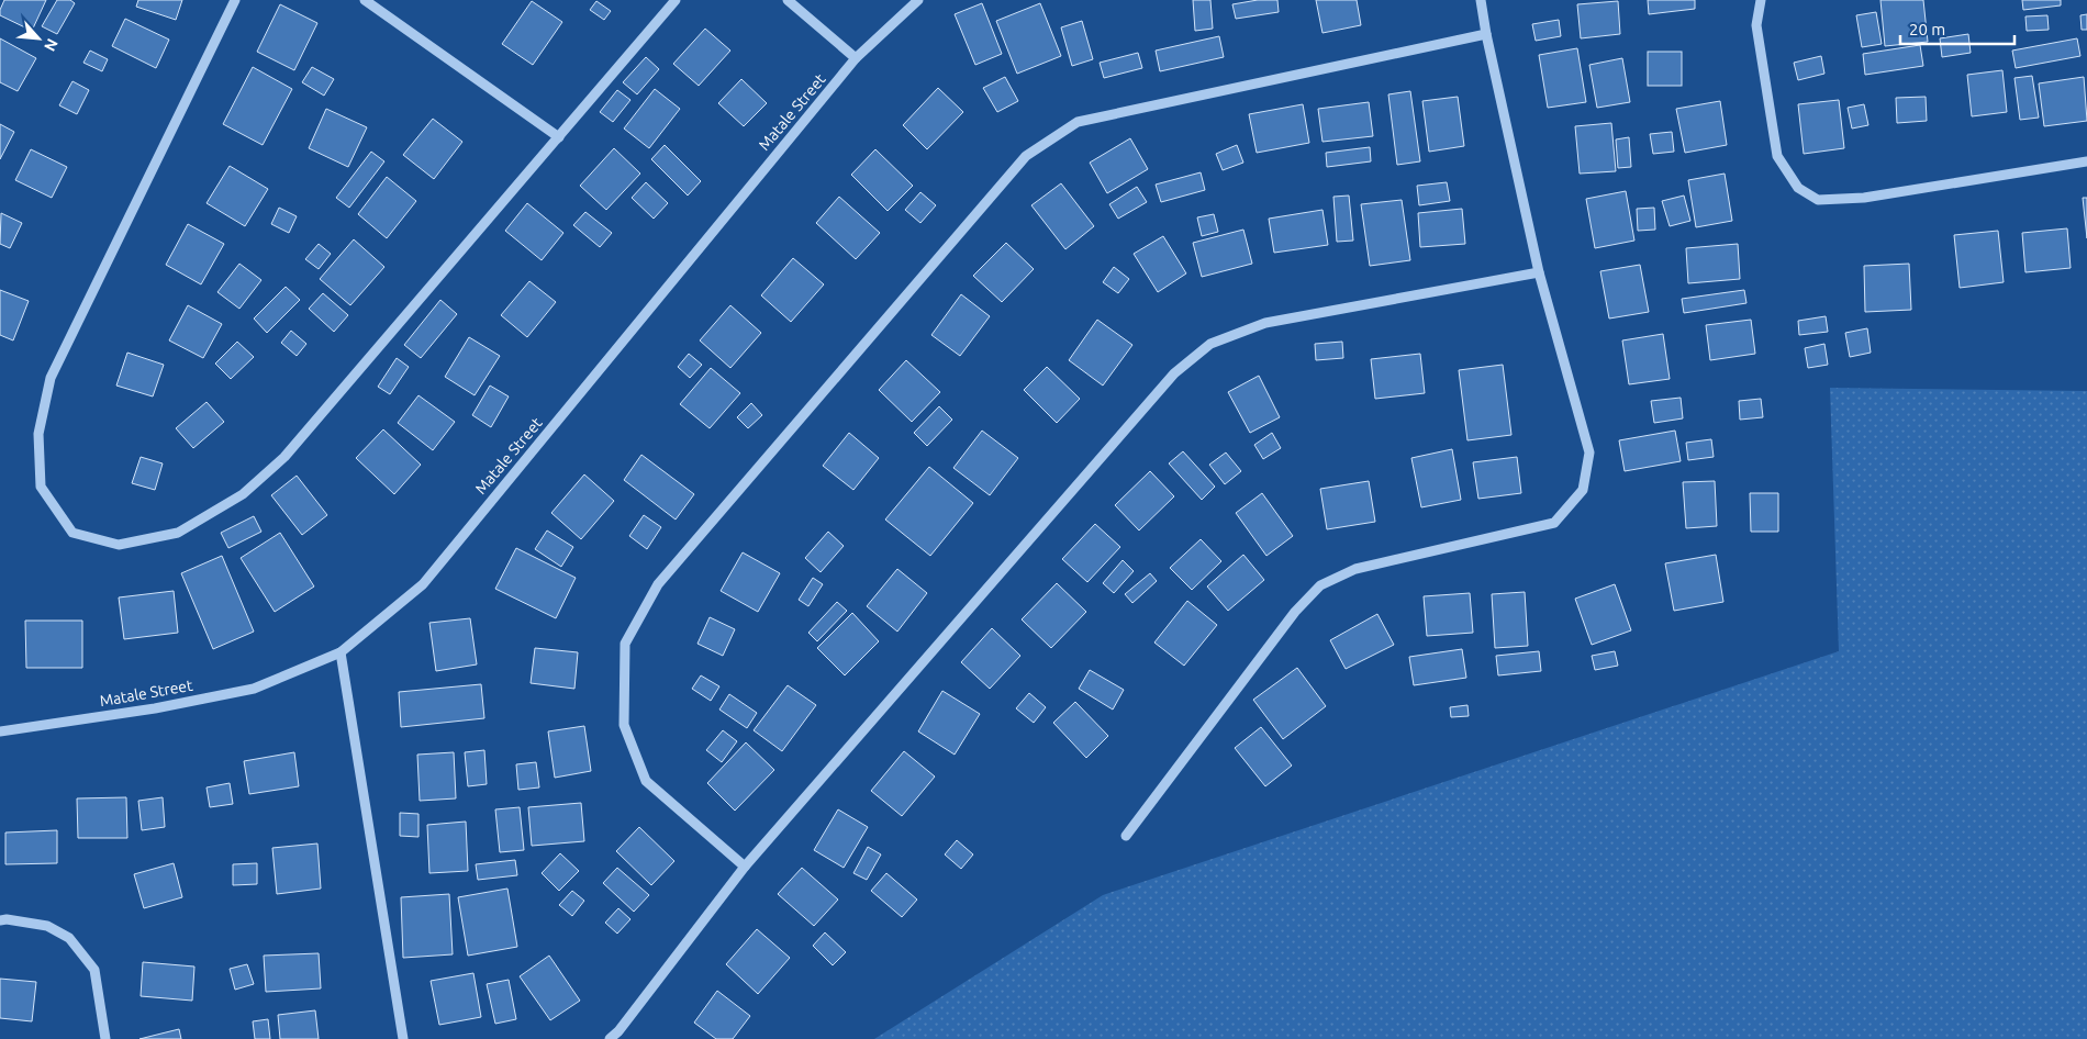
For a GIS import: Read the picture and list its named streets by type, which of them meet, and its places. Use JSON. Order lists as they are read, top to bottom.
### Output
{
  "streets": {
    "street": ["Matale Street"]
  },
  "scale_bar": "20 m",
  "north": "bottom right"
}
